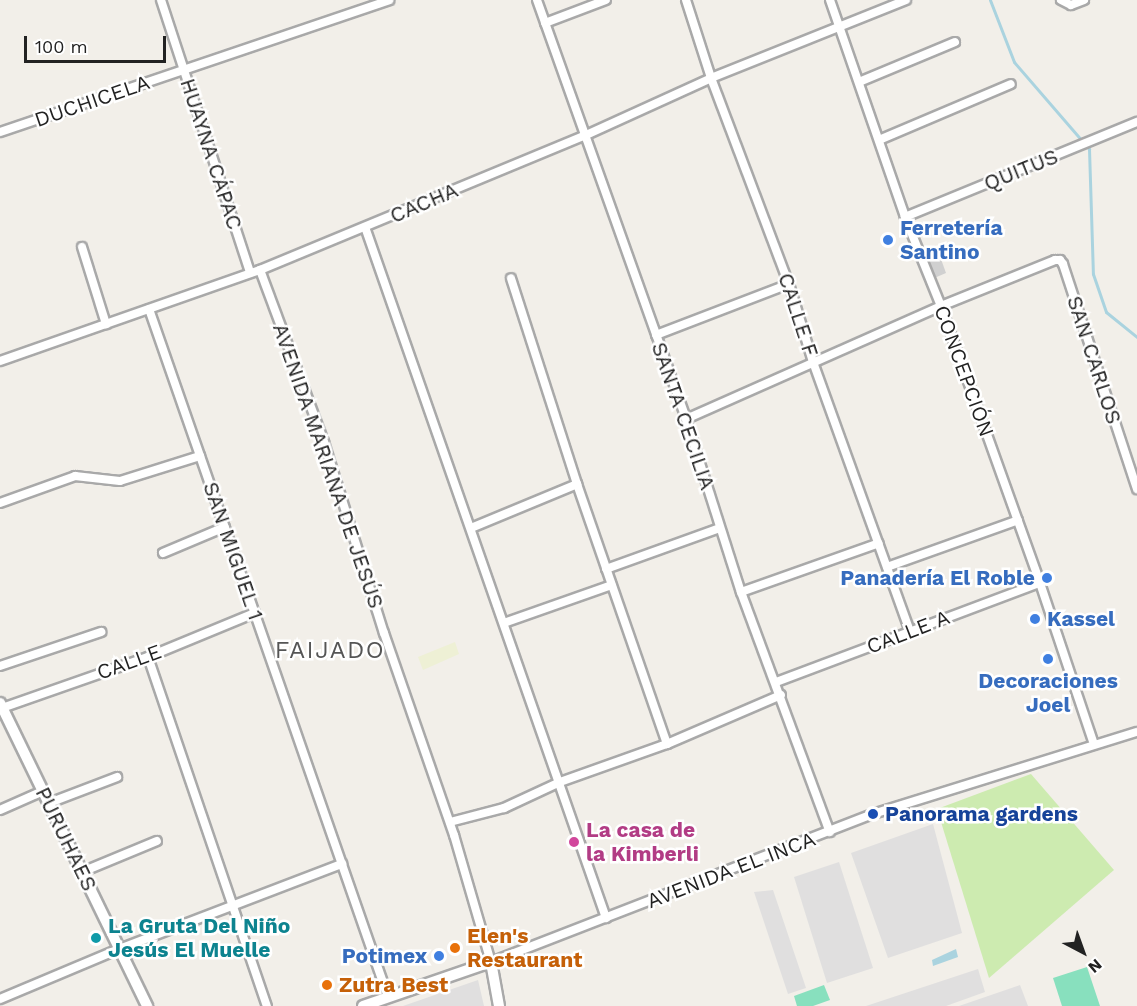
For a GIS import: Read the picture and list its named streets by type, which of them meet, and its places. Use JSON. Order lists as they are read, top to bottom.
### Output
{
  "streets": {
    "street": [
      "DUCHICELA",
      "HUAYNA CÁPAC",
      "QUITUS",
      "CACHA",
      "CALLE F",
      "SAN CARLOS",
      "CONCEPCIÓN",
      "SANTA CECILIA",
      "AVENIDA MARIANA DE JESÚS",
      "SAN MIGUEL 1",
      "CALLE A",
      "CALLE",
      "PURUHAES",
      "AVENIDA EL INCA"
    ]
  },
  "crossings": [
    ["DUCHICELA", "HUAYNA CÁPAC"],
    ["HUAYNA CÁPAC", "CACHA"],
    ["QUITUS", "CONCEPCIÓN"],
    ["CACHA", "CALLE F"],
    ["CACHA", "CONCEPCIÓN"],
    ["CACHA", "SANTA CECILIA"],
    ["CACHA", "AVENIDA MARIANA DE JESÚS"],
    ["CACHA", "SAN MIGUEL 1"],
    ["CALLE F", "CALLE A"],
    ["SAN CARLOS", "CONCEPCIÓN"],
    ["CONCEPCIÓN", "CALLE A"],
    ["CONCEPCIÓN", "AVENIDA EL INCA"],
    ["SANTA CECILIA", "CALLE A"],
    ["SANTA CECILIA", "AVENIDA EL INCA"],
    ["AVENIDA MARIANA DE JESÚS", "AVENIDA EL INCA"],
    ["SAN MIGUEL 1", "CALLE"],
    ["SAN MIGUEL 1", "AVENIDA EL INCA"],
    ["CALLE", "PURUHAES"]
  ],
  "districts": ["FAIJADO"],
  "places": [
    "Ferretería Santino",
    "Panadería El Roble",
    "Kassel",
    "Decoraciones Joel",
    "Panorama gardens",
    "La casa de la Kimberli",
    "La Gruta Del Niño Jesús El Muelle",
    "Elen's Restaurant",
    "Potimex",
    "Zutra Best"
  ],
  "scale_bar": "100 m",
  "north": "bottom right"
}
